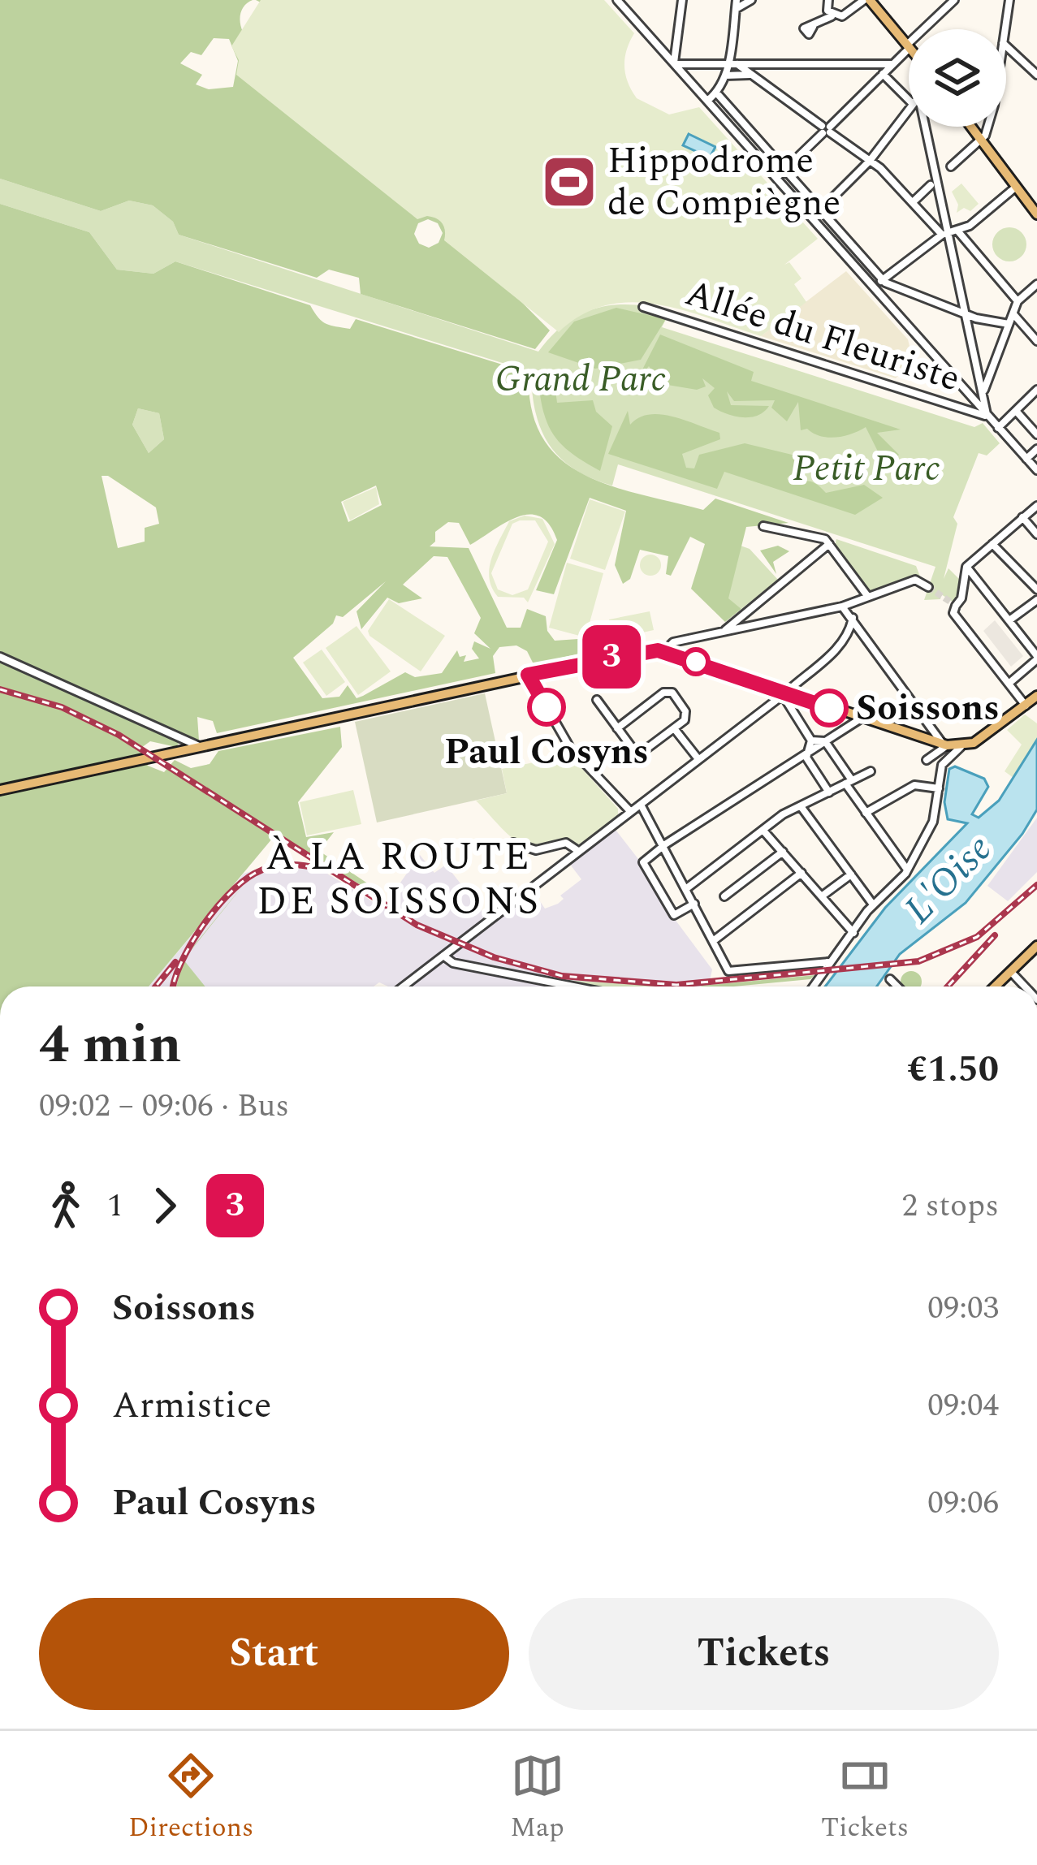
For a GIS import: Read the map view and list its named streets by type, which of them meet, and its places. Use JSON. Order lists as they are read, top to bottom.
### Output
{
  "streets": {
    "street": ["Allée du Fleuriste"]
  },
  "districts": ["À LA ROUTE DE SOISSONS"],
  "water": ["L'Oise"],
  "parks": ["Grand Parc", "Petit Parc"],
  "places": {
    "sports": ["Hippodrome de Compiègne"],
    "other": ["Paul Cosyns", "Soissons"]
  },
  "lines": ["bus line 3"],
  "page": {
    "on_map": "3",
    "heading": ["4 min", "09:02 – 09:06 · Bus", "€1.50"],
    "legs": ["1", "3", "2 stops"],
    "list": [
      {
        "name": "Soissons",
        "value": "09:03"
      },
      {
        "name": "Armistice",
        "value": "09:04"
      },
      {
        "name": "Paul Cosyns",
        "value": "09:06"
      }
    ],
    "buttons": ["Start", "Tickets"],
    "tabs": ["Directions", "Map", "Tickets"]
  }
}
